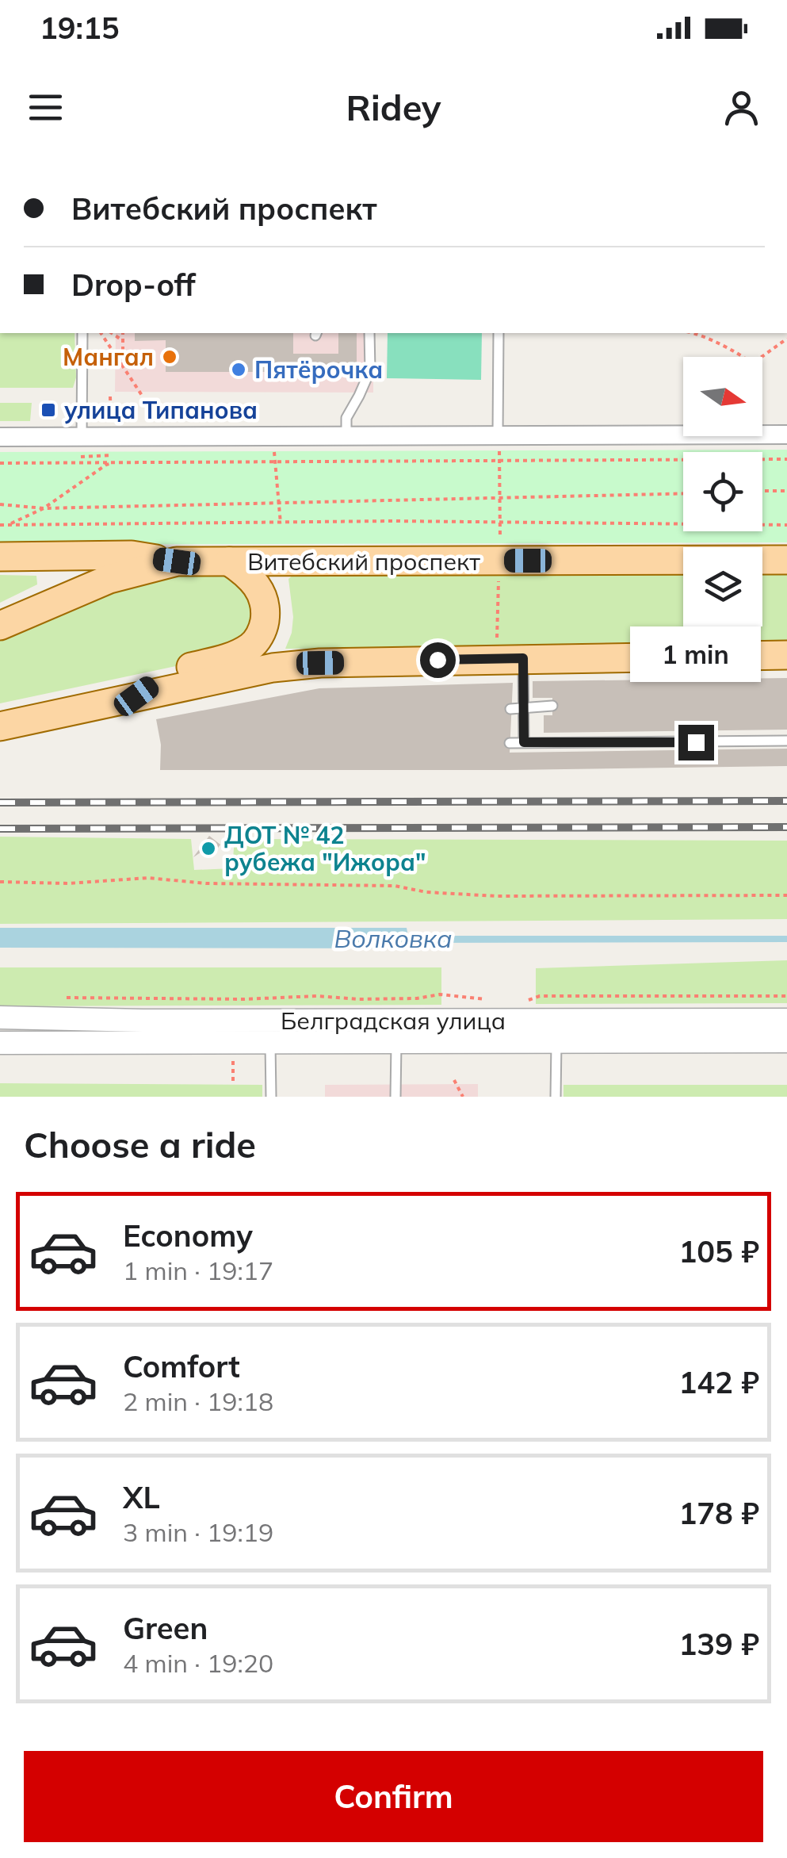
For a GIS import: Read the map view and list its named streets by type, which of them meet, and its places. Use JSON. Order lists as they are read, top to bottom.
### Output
{
  "streets": {
    "main road": ["Витебский проспект"],
    "street": ["Белградская улица"]
  },
  "water": ["Волковка"],
  "places": {
    "other": ["Мангал", "Пятёрочка", "ДОТ № 42 рубежа \"Ижора\""],
    "transit": ["улица Типанова"]
  },
  "north": "right",
  "page": {
    "status": "19:15",
    "header": "Ridey",
    "banner": ["Витебский проспект", "Drop-off"],
    "bubble": "1 min",
    "heading": "Choose a ride",
    "list": [
      {
        "name": "Economy",
        "note": "1 min · 19:17",
        "value": "105 ₽"
      },
      {
        "name": "Comfort",
        "note": "2 min · 19:18",
        "value": "142 ₽"
      },
      {
        "name": "XL",
        "note": "3 min · 19:19",
        "value": "178 ₽"
      },
      {
        "name": "Green",
        "note": "4 min · 19:20",
        "value": "139 ₽"
      }
    ],
    "buttons": "Confirm"
  }
}
